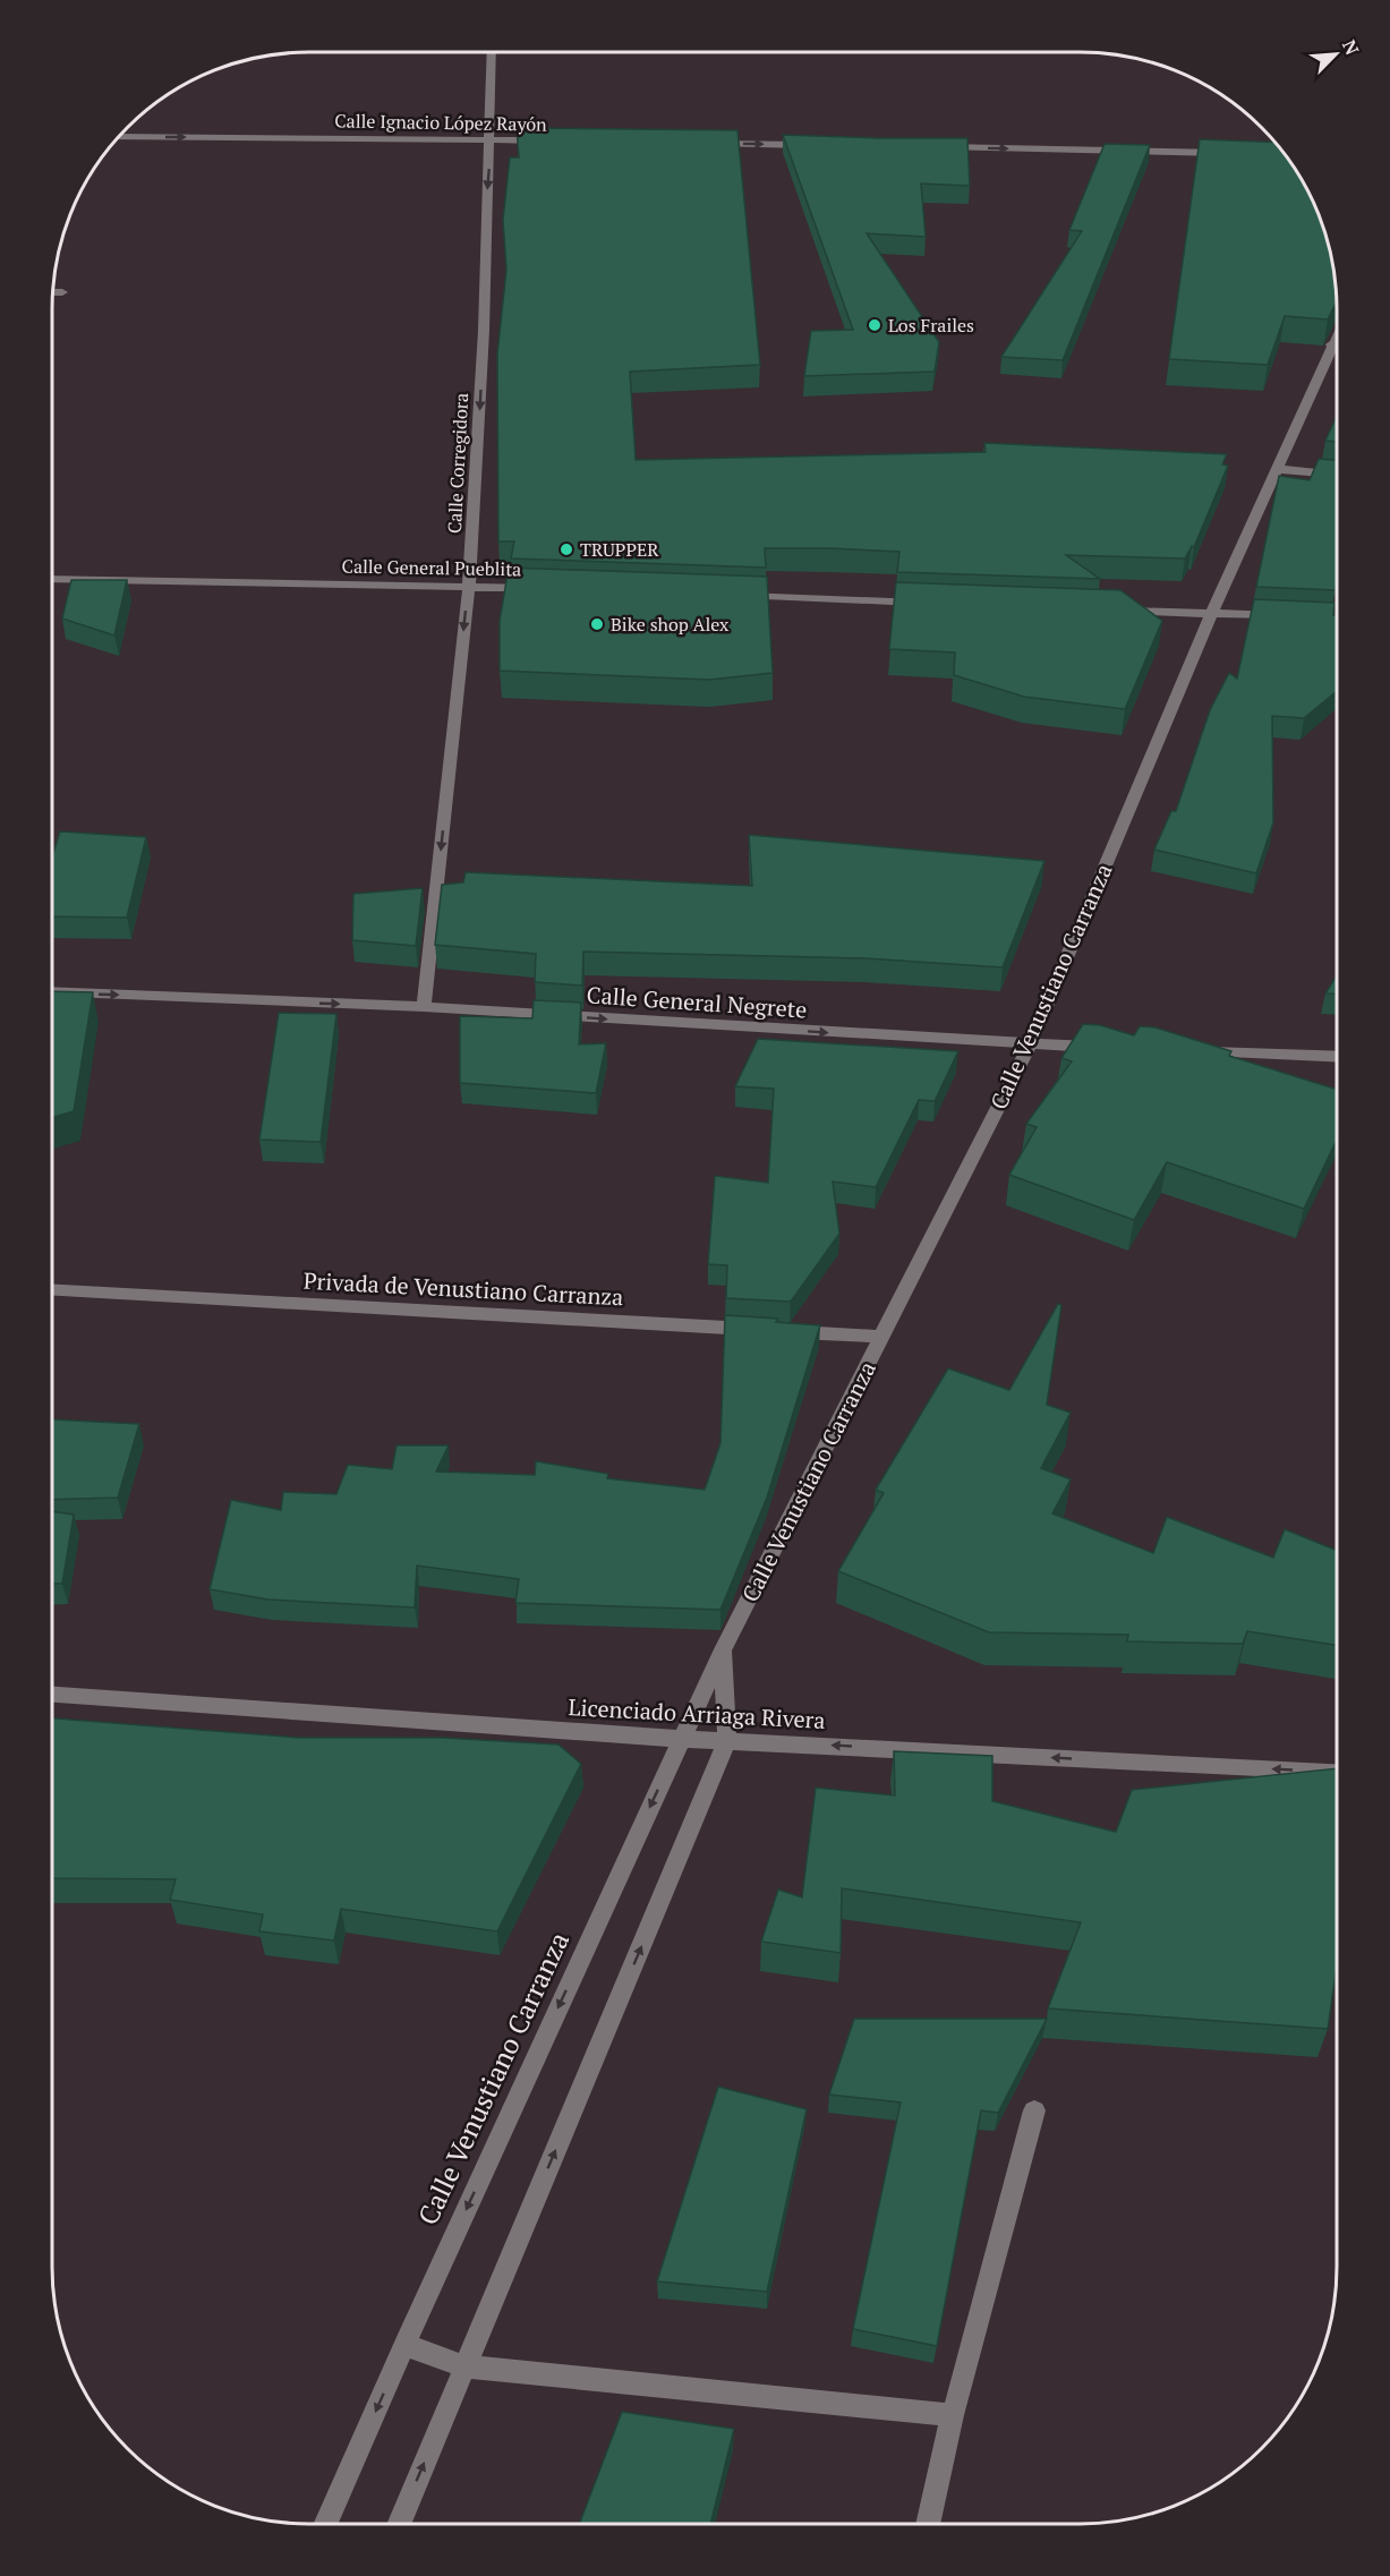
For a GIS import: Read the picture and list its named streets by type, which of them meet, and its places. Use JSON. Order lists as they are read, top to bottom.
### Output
{
  "streets": {
    "street": [
      "Calle Ignacio López Rayón",
      "Calle Corregidora",
      "Calle General Pueblita",
      "Calle Venustiano Carranza",
      "Calle General Negrete",
      "Privada de Venustiano Carranza",
      "Licenciado Arriaga Rivera"
    ]
  },
  "crossings": [
    ["Calle Ignacio López Rayón", "Calle Corregidora"],
    ["Calle Corregidora", "Calle General Pueblita"],
    ["Calle Corregidora", "Calle General Negrete"],
    ["Calle Venustiano Carranza", "Calle General Negrete"],
    ["Calle Venustiano Carranza", "Privada de Venustiano Carranza"],
    ["Calle Venustiano Carranza", "Licenciado Arriaga Rivera"]
  ],
  "one_way": [
    "Calle Ignacio López Rayón",
    "Calle Corregidora",
    "Calle General Negrete",
    "Licenciado Arriaga Rivera"
  ],
  "places": ["Los Frailes", "TRUPPER", "Bike shop Alex"],
  "north": "top right"
}
